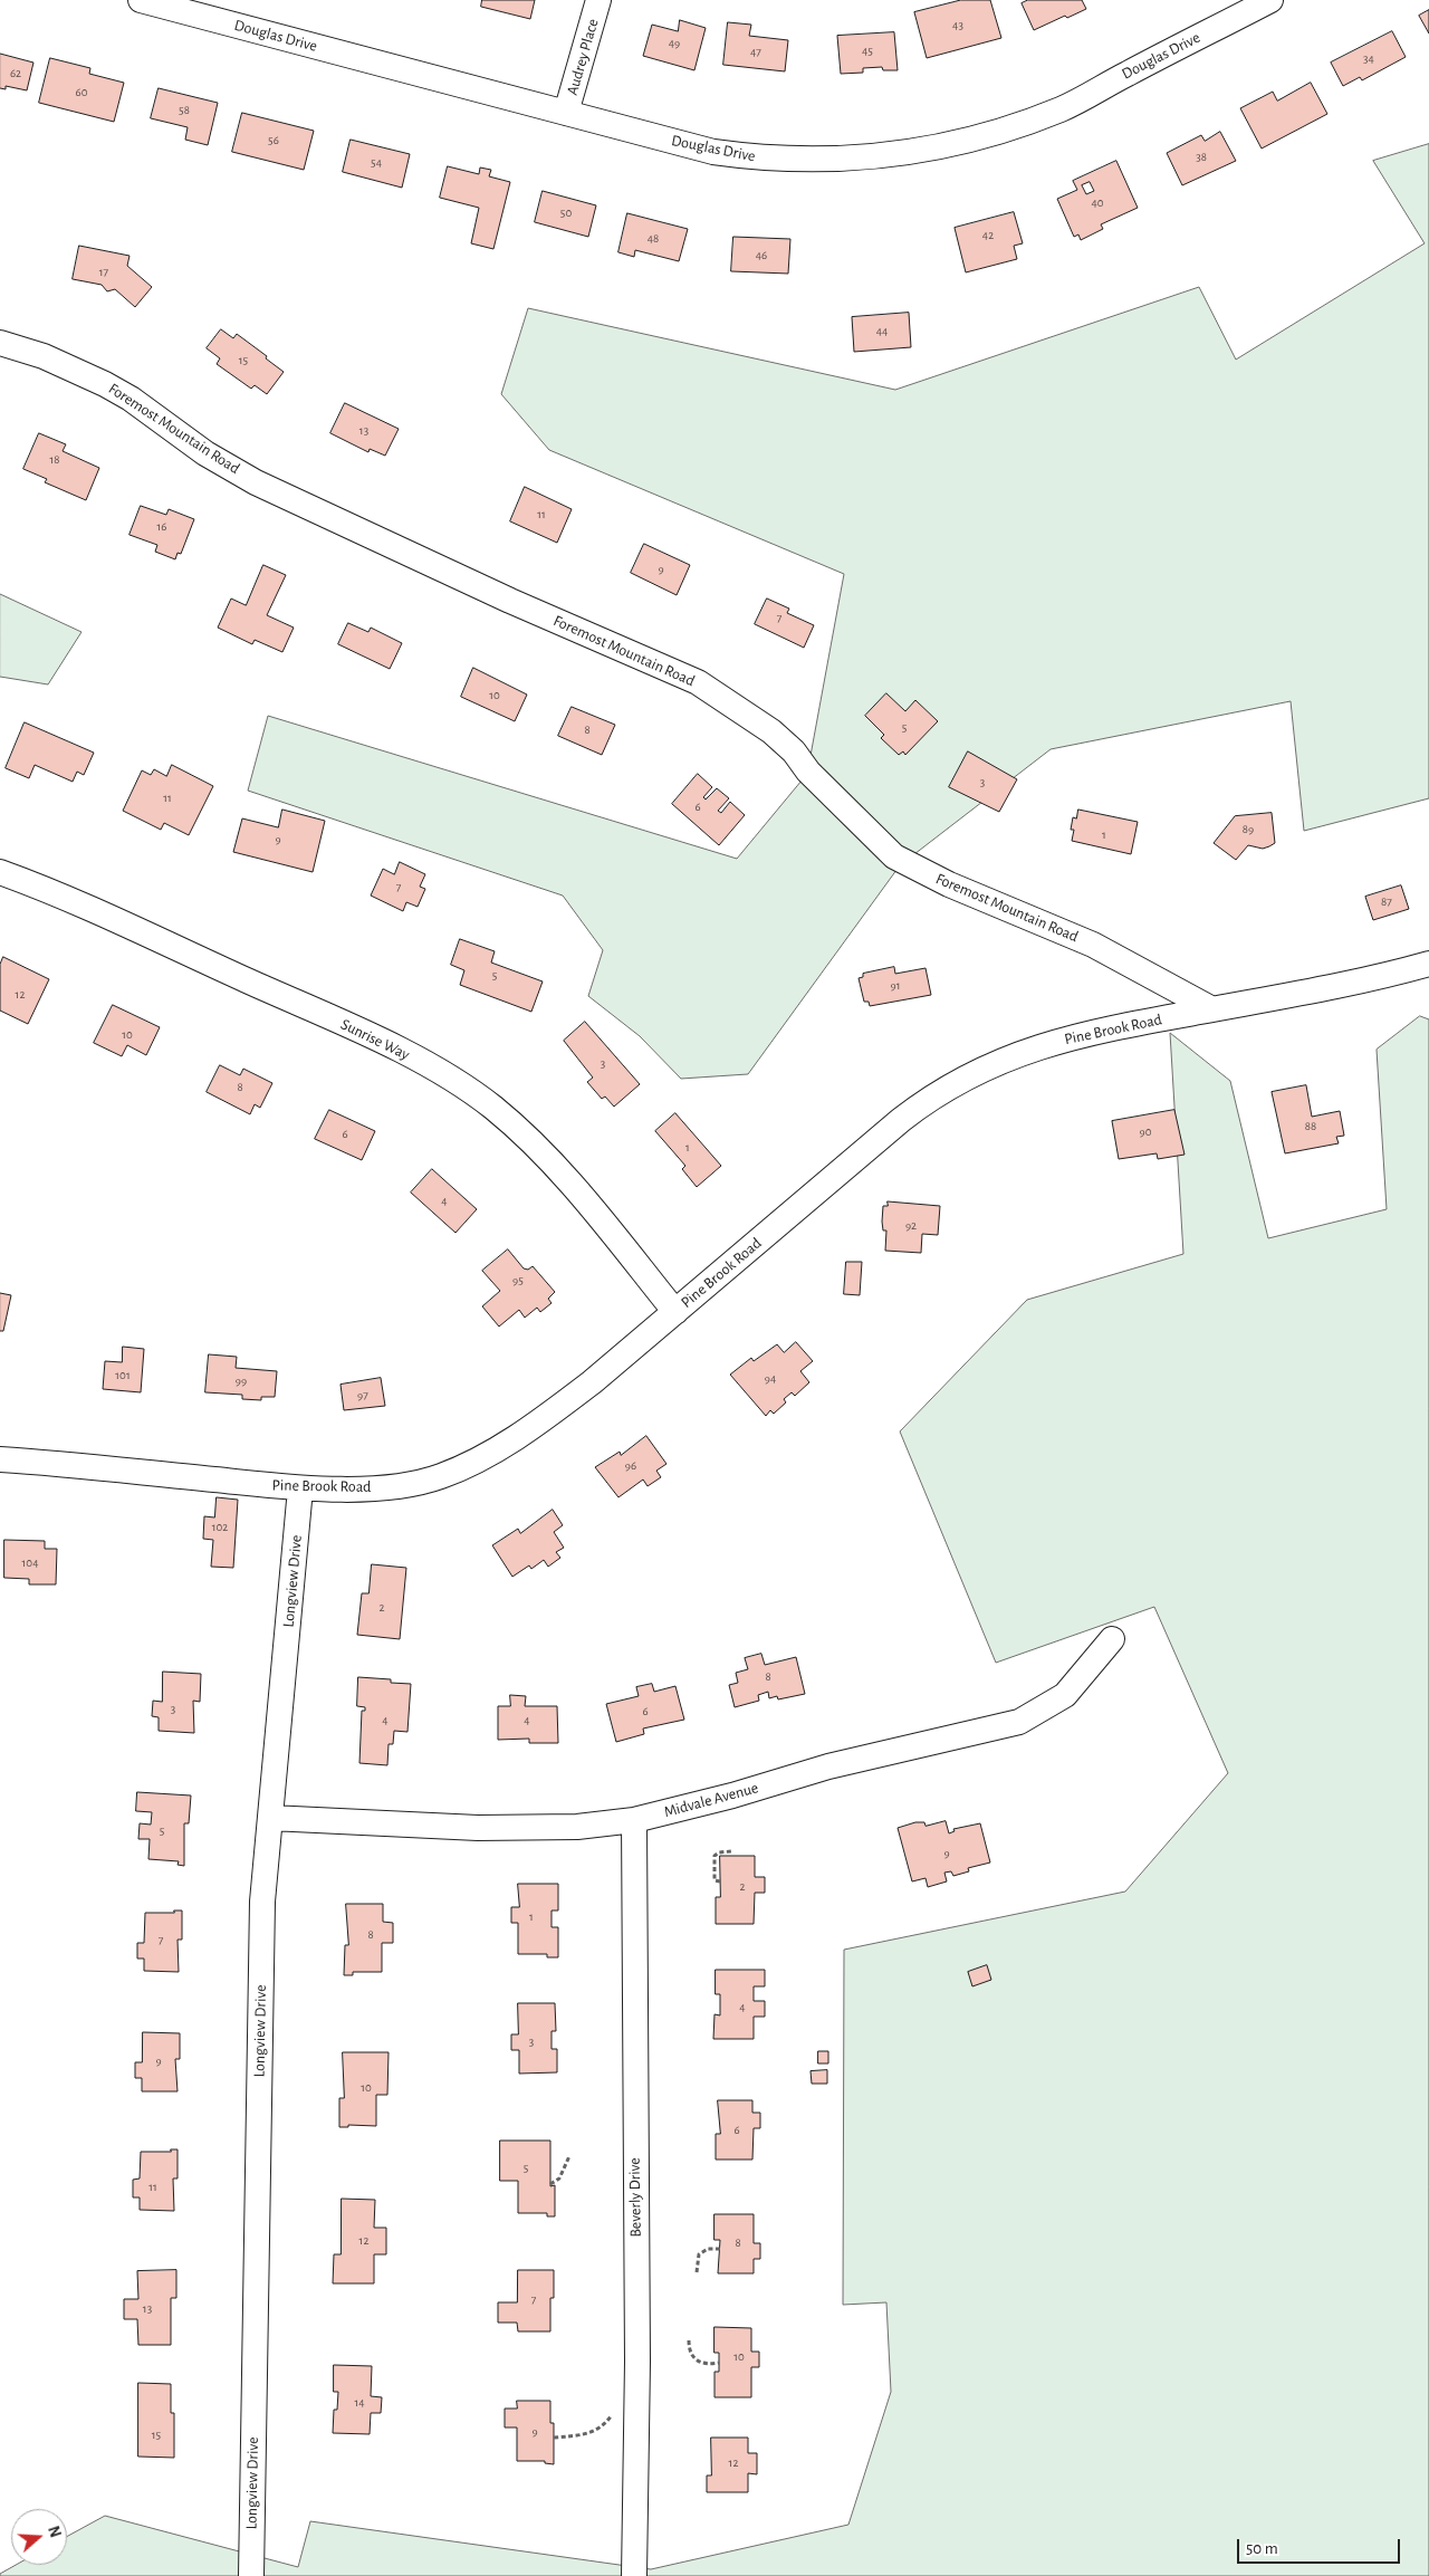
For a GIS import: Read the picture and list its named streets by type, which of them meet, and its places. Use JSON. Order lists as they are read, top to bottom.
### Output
{
  "streets": {
    "street": [
      "Douglas Drive",
      "Audrey Place",
      "Foremost Mountain Road",
      "Pine Brook Road",
      "Sunrise Way",
      "Longview Drive",
      "Midvale Avenue",
      "Beverly Drive"
    ]
  },
  "crossings": [
    ["Douglas Drive", "Audrey Place"],
    ["Foremost Mountain Road", "Pine Brook Road"],
    ["Pine Brook Road", "Sunrise Way"],
    ["Pine Brook Road", "Longview Drive"],
    ["Longview Drive", "Midvale Avenue"],
    ["Midvale Avenue", "Beverly Drive"]
  ],
  "house_numbers": [
    "43",
    "49",
    "45",
    "47",
    "34",
    "62",
    "60",
    "58",
    "56",
    "38",
    "54",
    "40",
    "50",
    "42",
    "48",
    "46",
    "17",
    "44",
    "15",
    "13",
    "18",
    "11",
    "16",
    "9",
    "7",
    "10",
    "5",
    "8",
    "3",
    "11",
    "6",
    "89",
    "1",
    "9",
    "7",
    "87",
    "5",
    "91",
    "12",
    "10",
    "3",
    "8",
    "88",
    "90",
    "6",
    "1",
    "4",
    "92",
    "95",
    "101",
    "94",
    "99",
    "97",
    "96",
    "102",
    "104",
    "2",
    "8",
    "3",
    "6",
    "4",
    "4",
    "5",
    "9",
    "2",
    "1",
    "8",
    "7",
    "4",
    "3",
    "9",
    "10",
    "6",
    "5",
    "11",
    "12",
    "8",
    "7",
    "13",
    "10",
    "14",
    "9",
    "15",
    "12"
  ],
  "scale_bar": "50 m",
  "north": "right"
}
